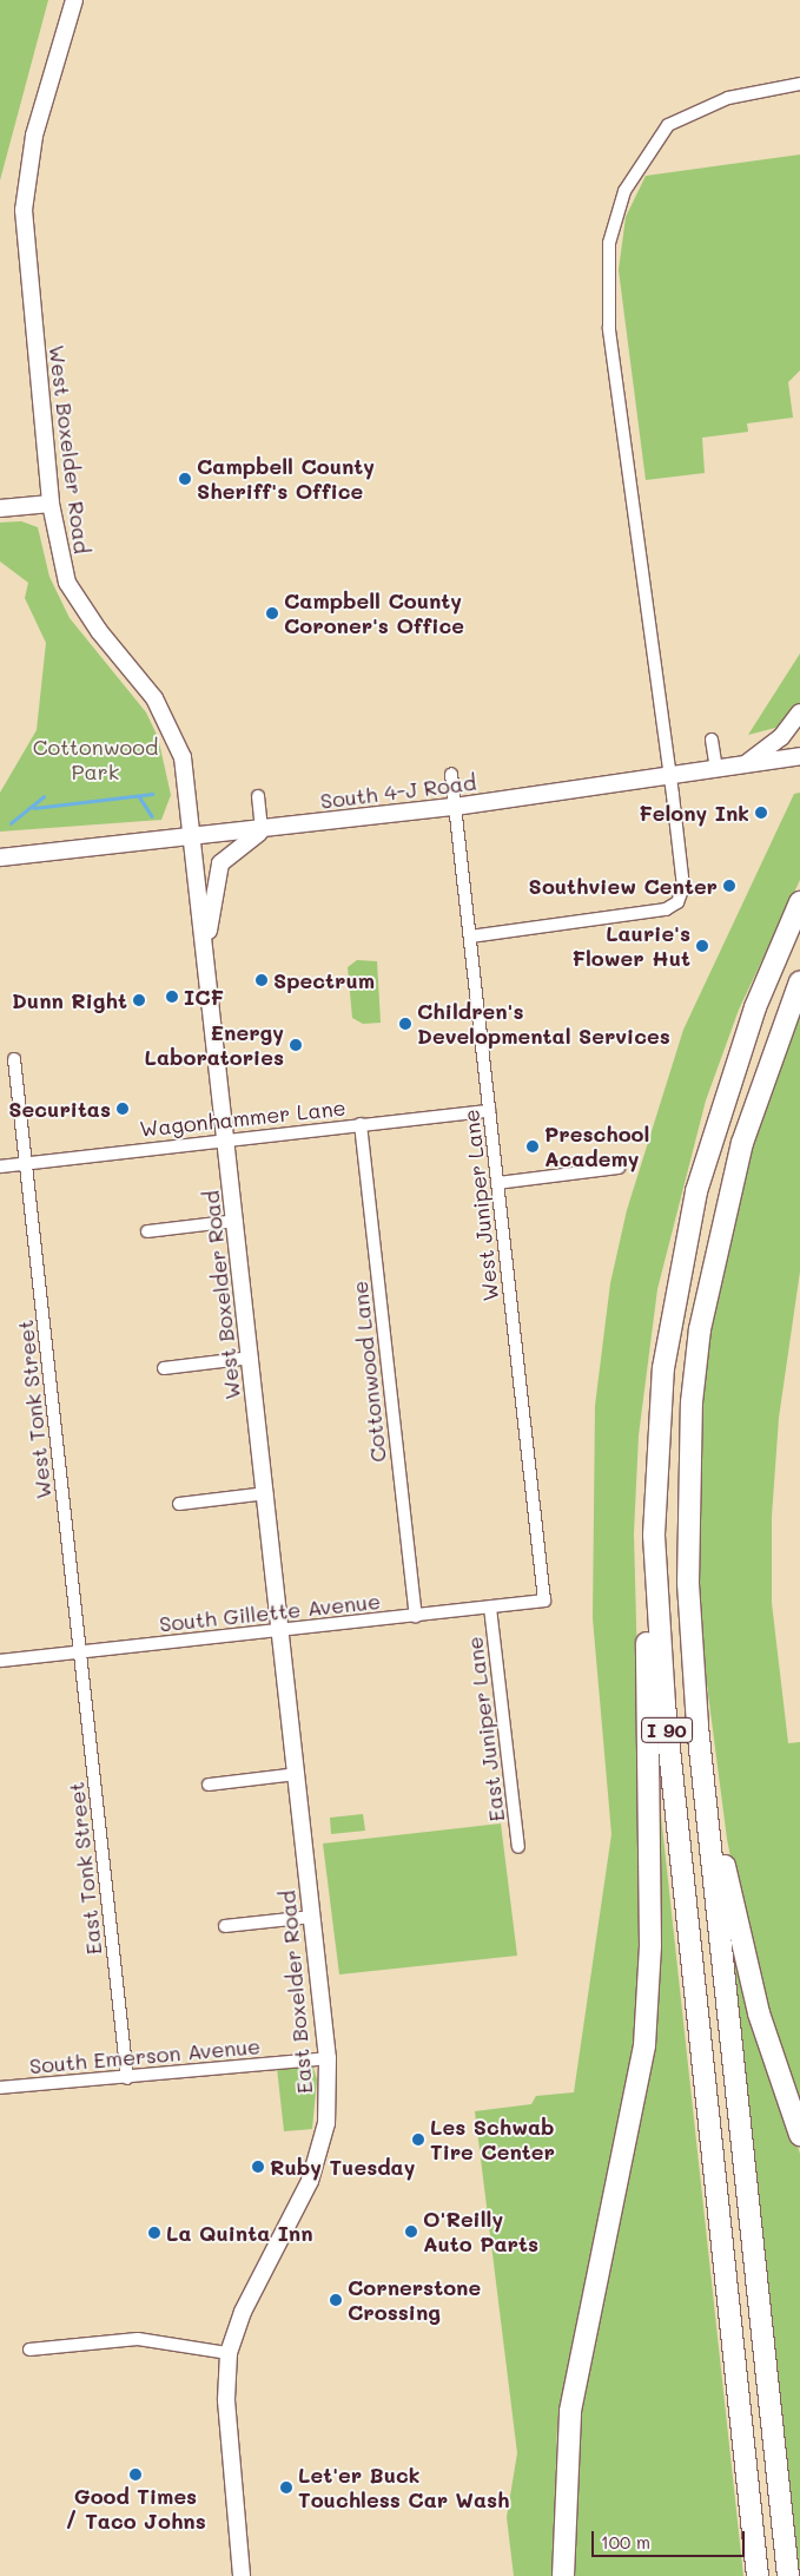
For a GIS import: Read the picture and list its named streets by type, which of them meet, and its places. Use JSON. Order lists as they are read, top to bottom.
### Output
{
  "streets": {
    "highway": ["I 90"],
    "main road": ["West Boxelder Road", "South 4-J Road", "East Boxelder Road"],
    "street": [
      "Wagonhammer Lane",
      "West Juniper Lane",
      "Cottonwood Lane",
      "West Tonk Street",
      "South Gillette Avenue",
      "East Juniper Lane",
      "East Tonk Street",
      "South Emerson Avenue"
    ]
  },
  "crossings": [
    ["West Boxelder Road", "South 4-J Road"],
    ["West Boxelder Road", "Wagonhammer Lane"],
    ["West Boxelder Road", "South Gillette Avenue"],
    ["West Boxelder Road", "East Boxelder Road"],
    ["South 4-J Road", "West Juniper Lane"],
    ["Wagonhammer Lane", "West Juniper Lane"],
    ["Wagonhammer Lane", "Cottonwood Lane"],
    ["Wagonhammer Lane", "West Tonk Street"],
    ["West Juniper Lane", "South Gillette Avenue"],
    ["Cottonwood Lane", "South Gillette Avenue"],
    ["West Tonk Street", "South Gillette Avenue"],
    ["West Tonk Street", "East Tonk Street"],
    ["South Gillette Avenue", "East Juniper Lane"],
    ["South Gillette Avenue", "East Tonk Street"],
    ["South Gillette Avenue", "East Boxelder Road"],
    ["East Tonk Street", "South Emerson Avenue"],
    ["East Boxelder Road", "South Emerson Avenue"]
  ],
  "parks": ["Cottonwood Park"],
  "places": [
    "Campbell County Sheriff's Office",
    "Campbell County Coroner's Office",
    "Felony Ink",
    "Southview Center",
    "Laurie's Flower Hut",
    "Spectrum",
    "ICF",
    "Dunn Right",
    "Children's Developmental Services",
    "Energy Laboratories",
    "Securitas",
    "Preschool Academy",
    "Les Schwab Tire Center",
    "Ruby Tuesday",
    "O'Reilly Auto Parts",
    "La Quinta Inn",
    "Cornerstone Crossing",
    "Good Times / Taco Johns",
    "Let'er Buck Touchless Car Wash"
  ],
  "scale_bar": "100 m"
}
